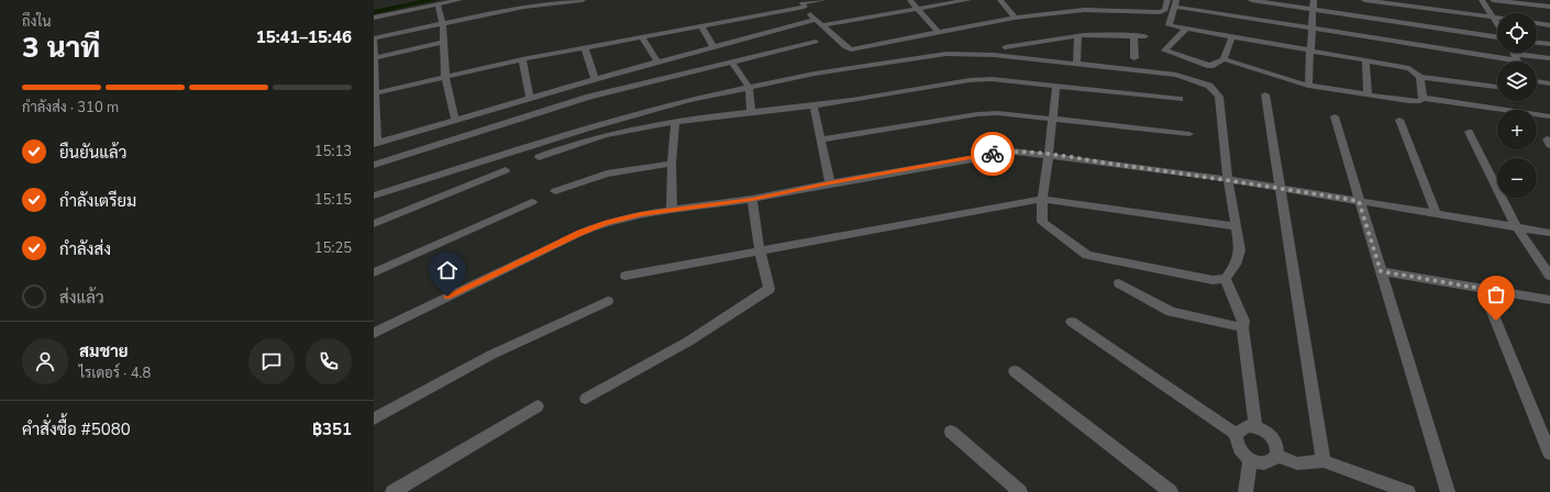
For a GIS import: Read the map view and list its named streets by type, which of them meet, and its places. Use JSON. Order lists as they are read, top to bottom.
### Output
{
  "page": {
    "heading": ["3 นาที", "ถึงใน", "15:41–15:46"],
    "panel": [
      "สมชาย",
      "ไรเดอร์ · 4.8",
      "คำสั่งซื้อ #5080",
      "฿351"
    ],
    "map_buttons": ["+", "−"],
    "bar": "กำลังส่ง · 310 m",
    "list": [
      ["ยืนยันแล้ว", "15:13"],
      ["กำลังเตรียม", "15:15"],
      ["กำลังส่ง", "15:25"],
      "ส่งแล้ว"
    ]
  }
}
